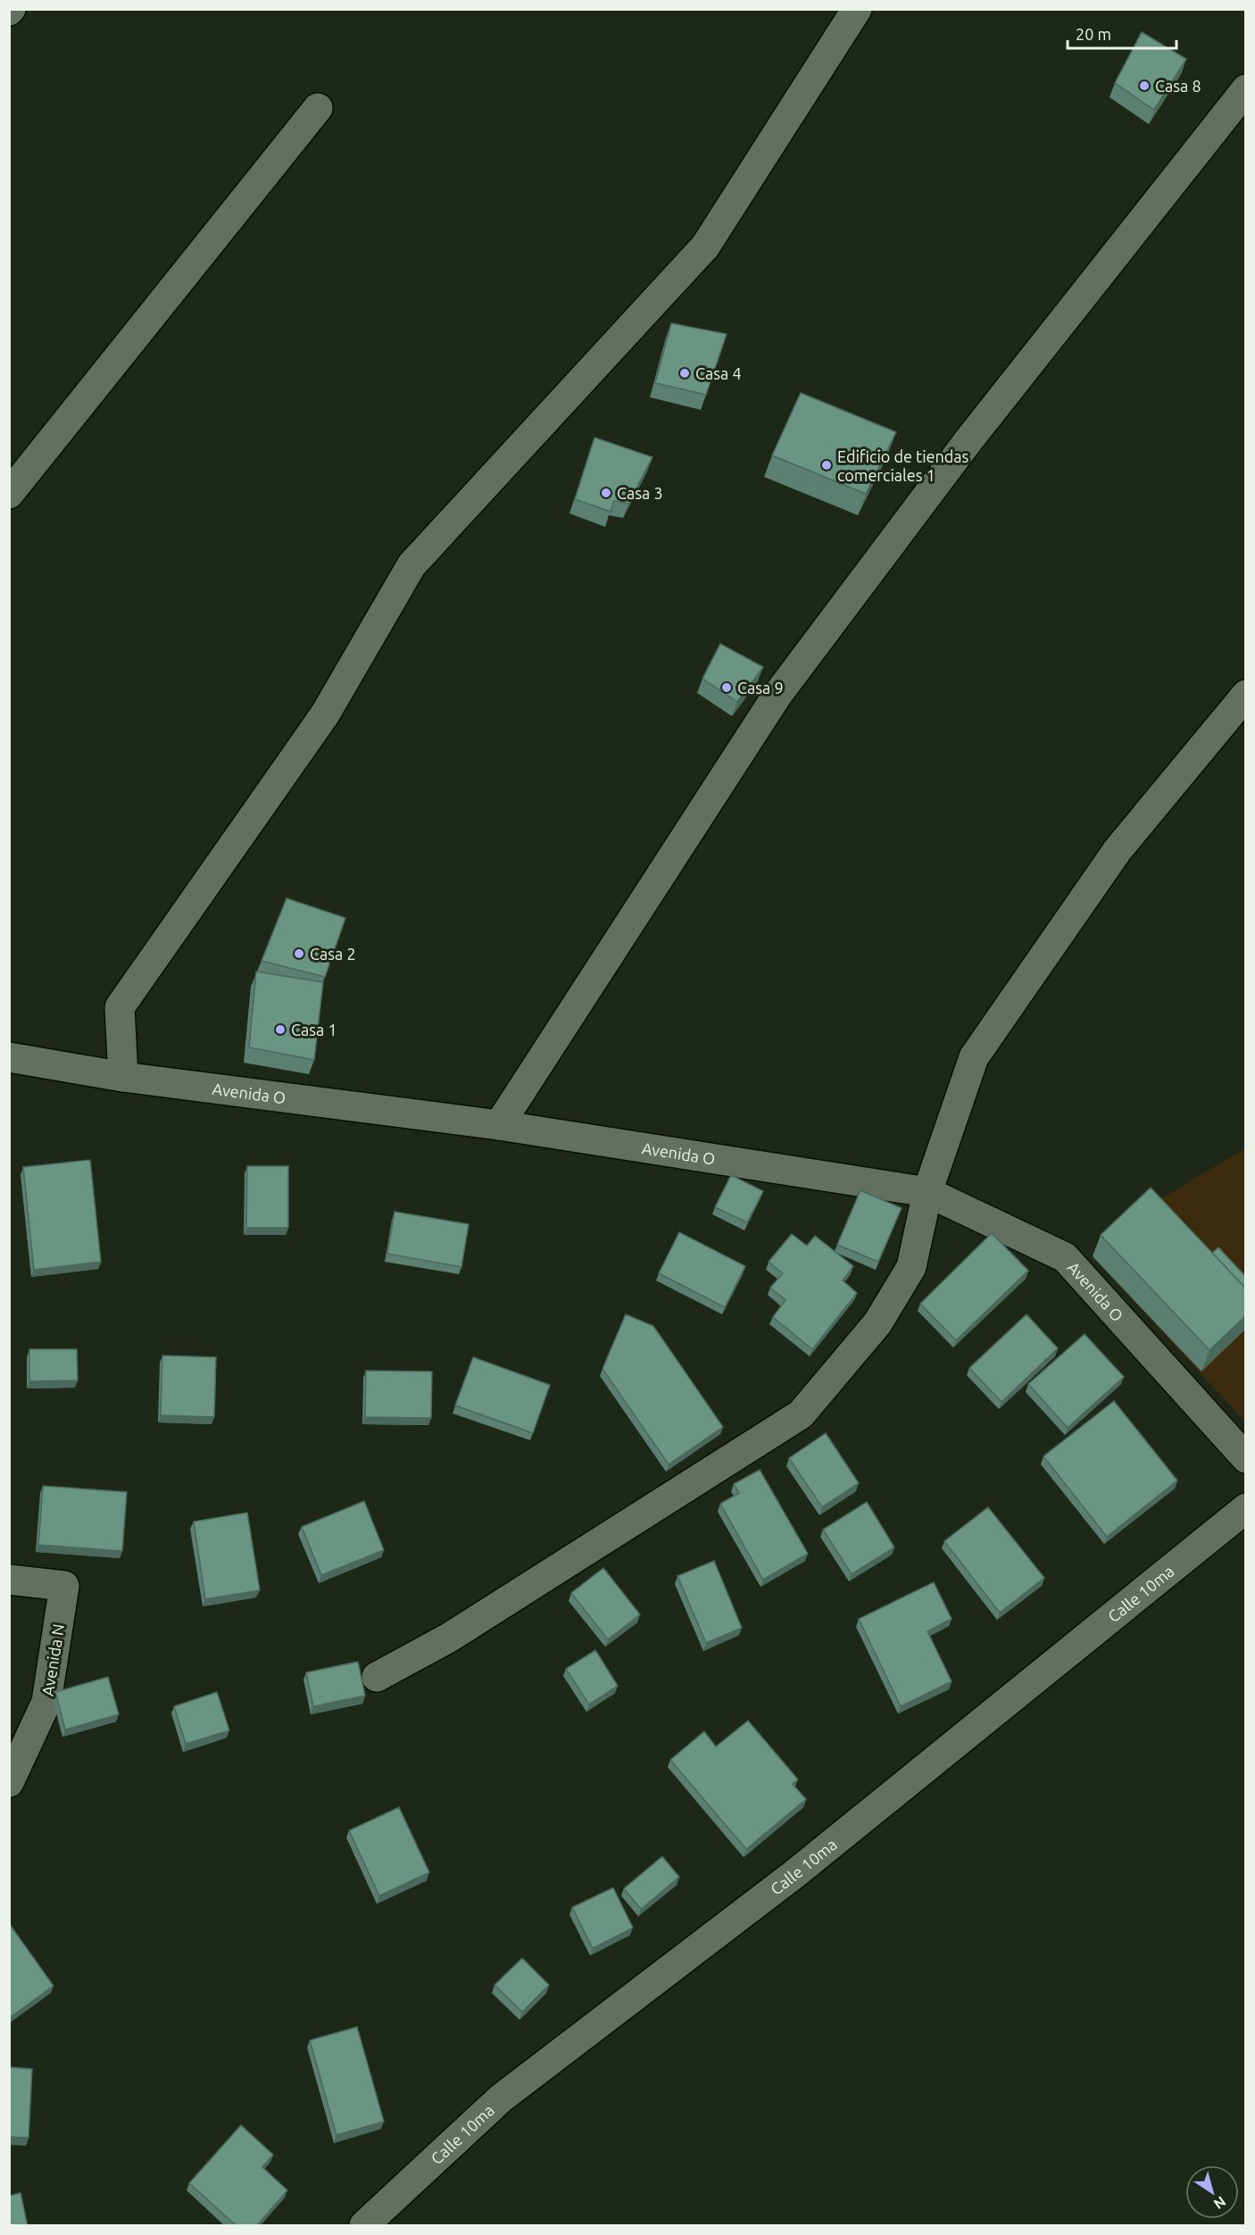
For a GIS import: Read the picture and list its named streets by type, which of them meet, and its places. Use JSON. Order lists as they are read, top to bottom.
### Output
{
  "streets": {
    "street": ["Avenida O", "Calle 10ma", "Avenida N"]
  },
  "places": [
    "Casa 8",
    "Casa 4",
    "Edificio de tiendas comerciales 1",
    "Casa 3",
    "Casa 9",
    "Casa 2",
    "Casa 1"
  ],
  "scale_bar": "20 m",
  "north": "bottom right"
}
